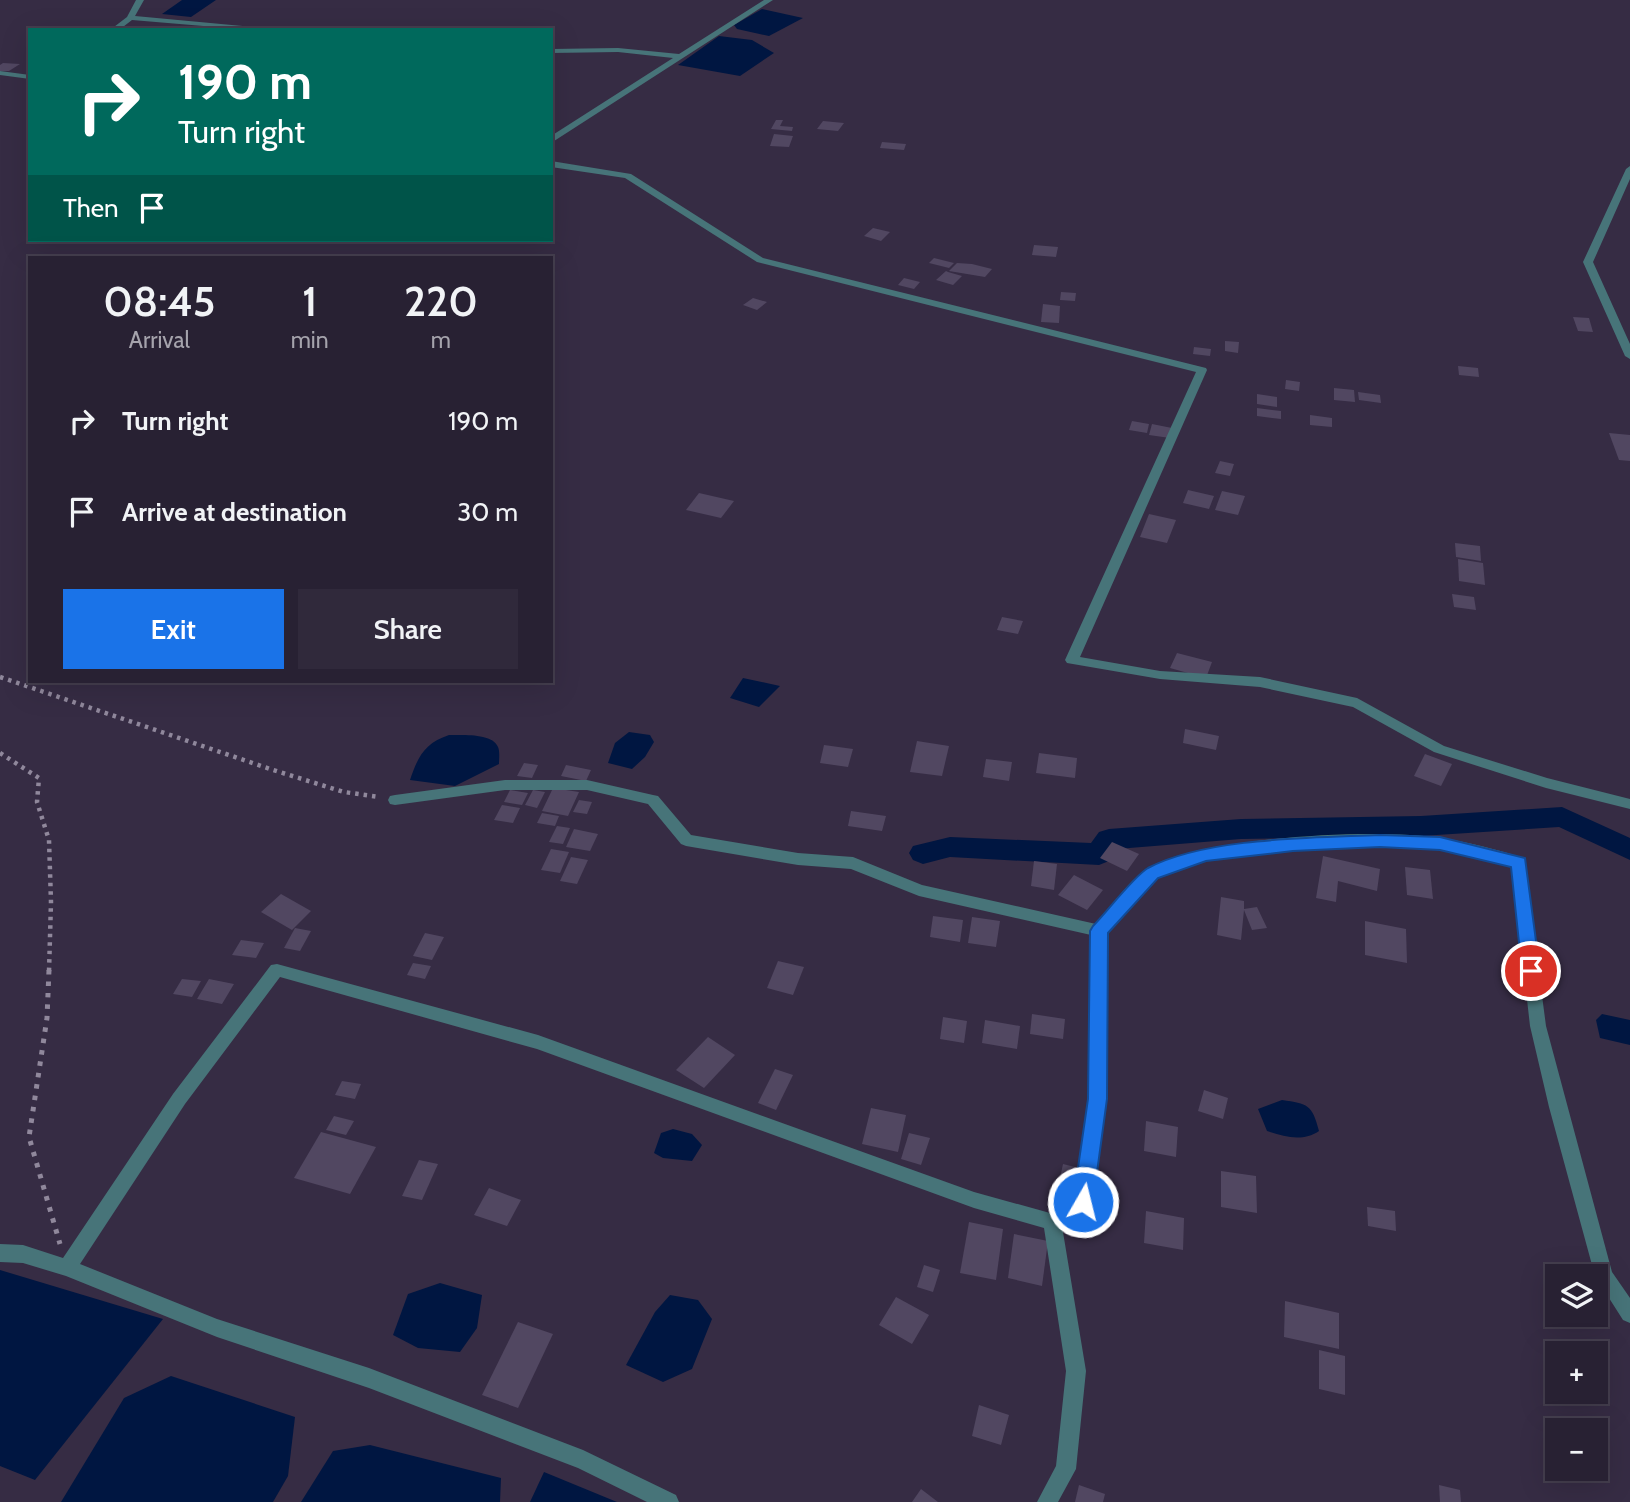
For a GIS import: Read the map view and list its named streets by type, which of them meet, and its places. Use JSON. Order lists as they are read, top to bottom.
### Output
{
  "page": {
    "turn": ["190 m", "Turn right"],
    "then": "Then",
    "eta": [
      "08:45",
      "Arrival",
      "1",
      "min",
      "220",
      "m"
    ],
    "list": [
      {
        "name": "Turn right",
        "value": "190 m"
      },
      {
        "name": "Arrive at destination",
        "value": "30 m"
      }
    ],
    "buttons": ["Exit", "Share"],
    "map_buttons": ["+", "−"]
  }
}
